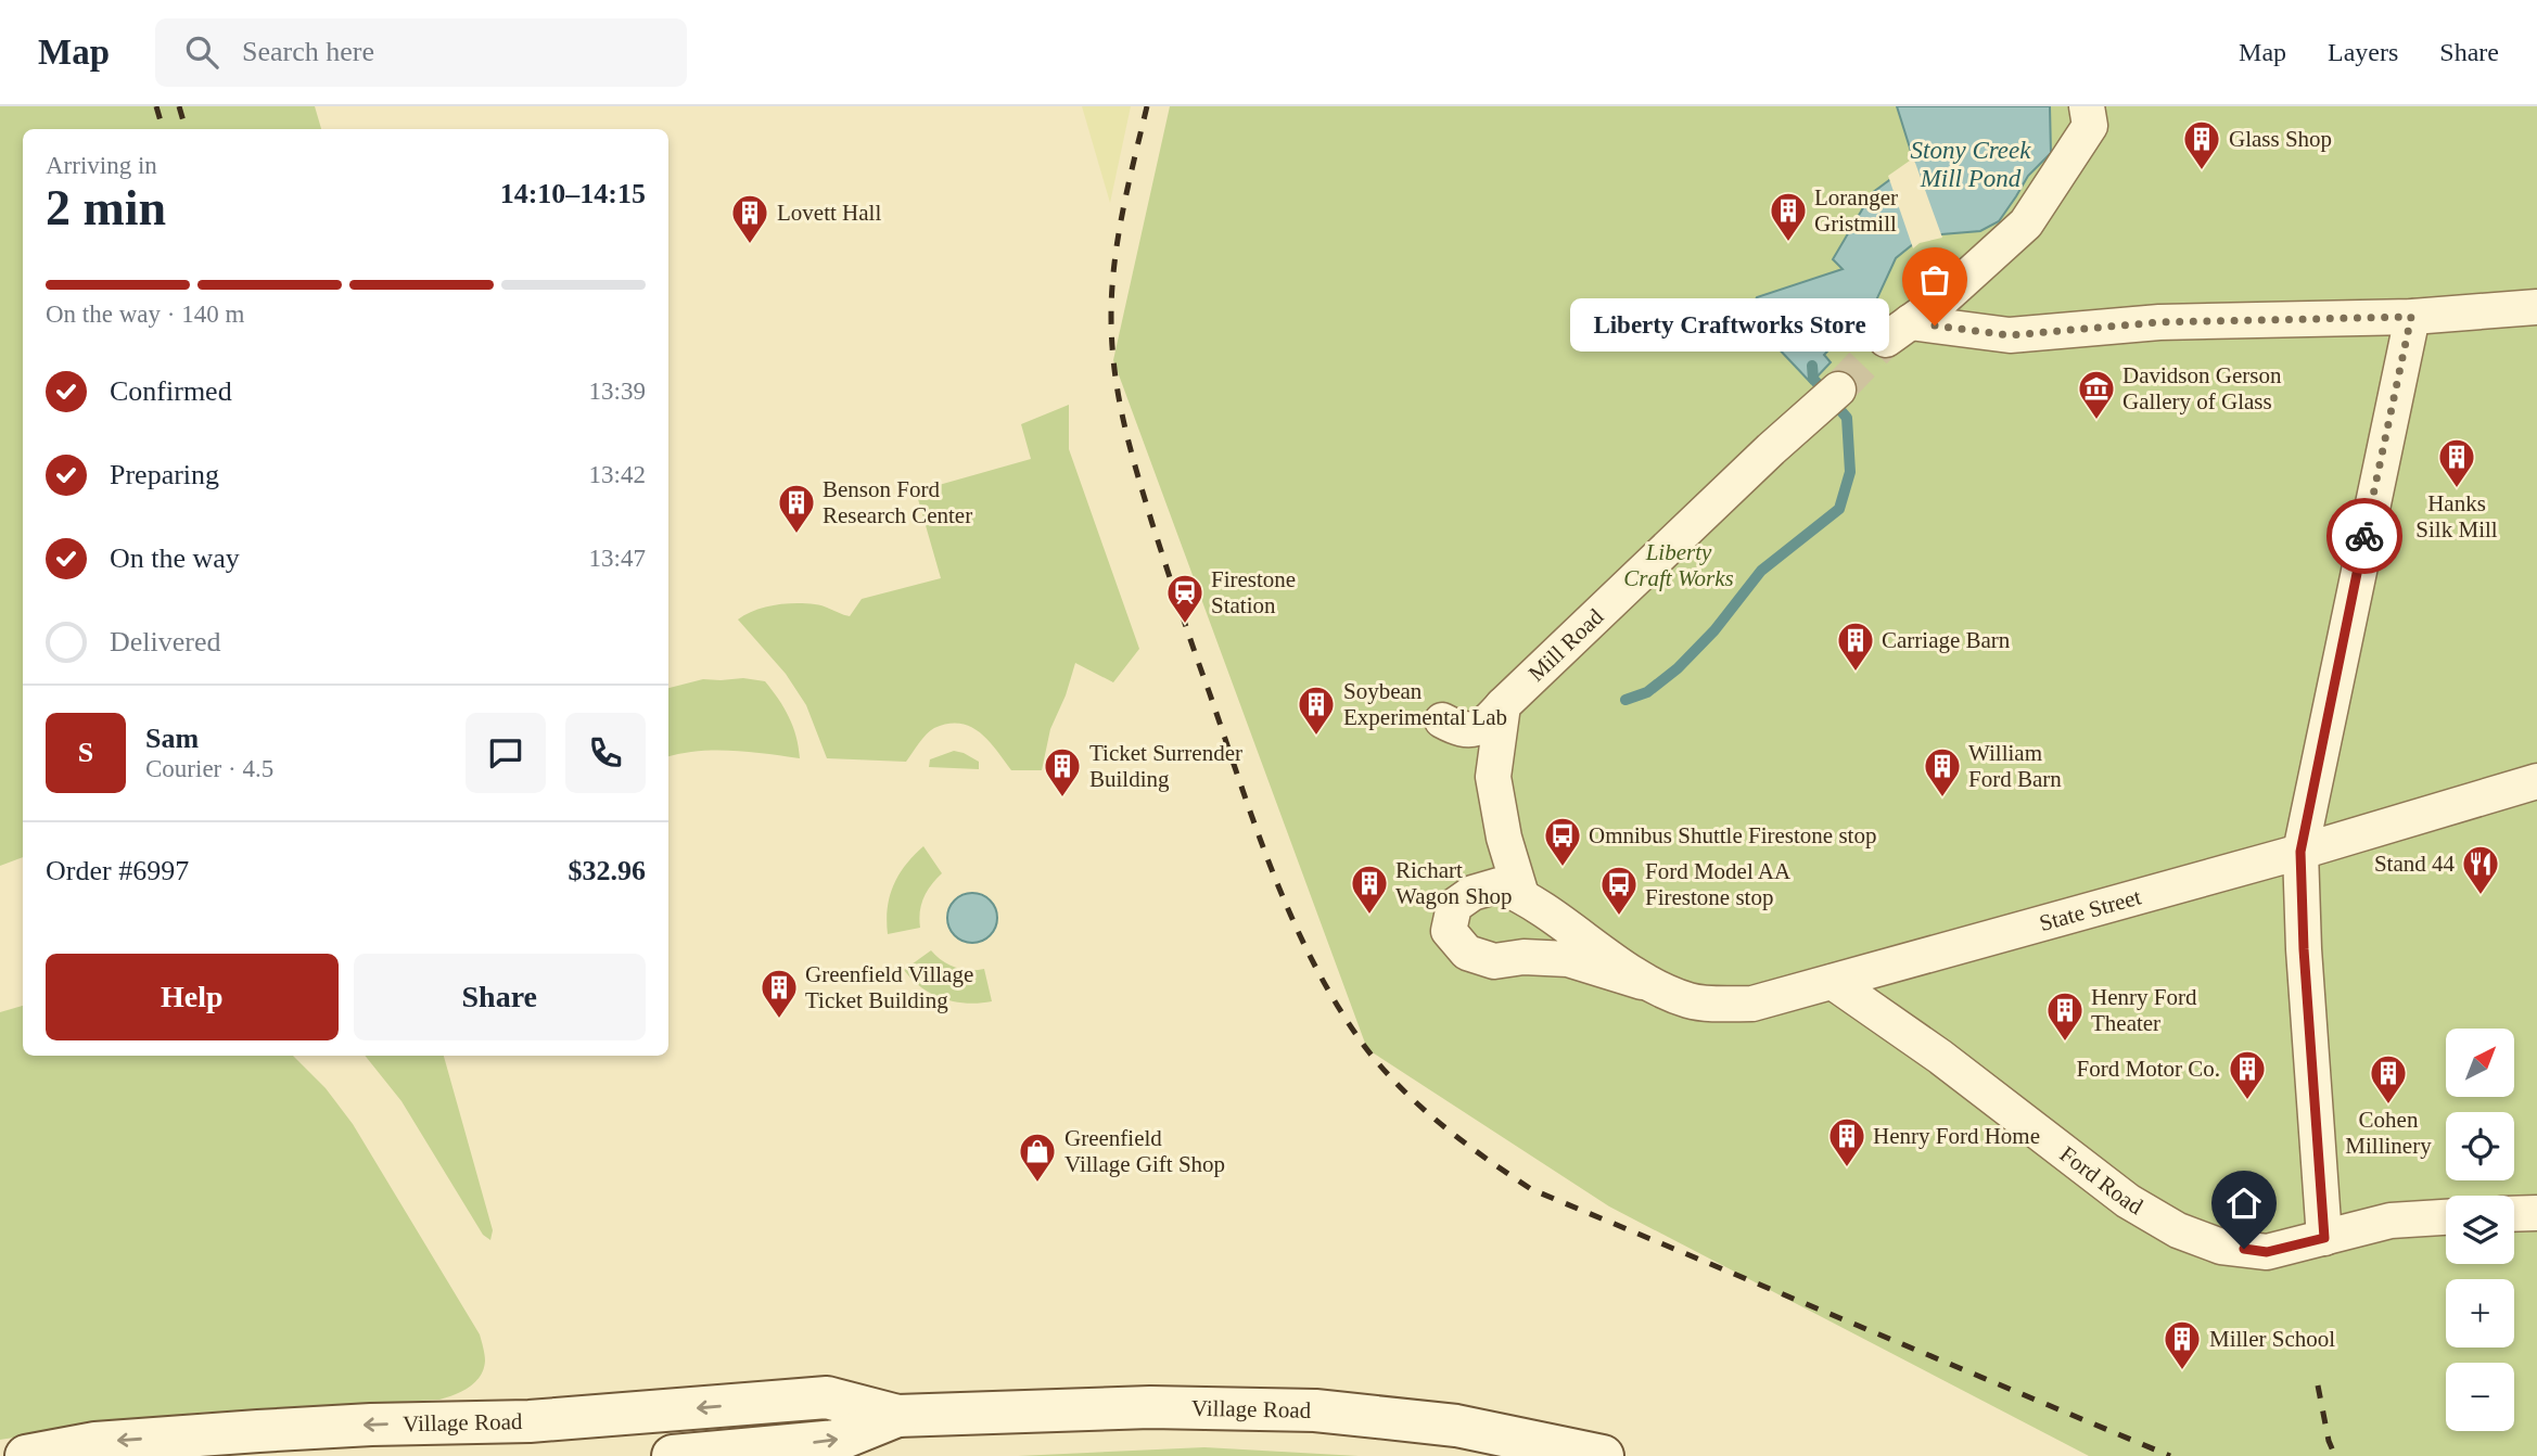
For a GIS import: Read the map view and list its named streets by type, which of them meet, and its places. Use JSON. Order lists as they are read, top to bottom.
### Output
{
  "streets": {
    "street": [
      "Mill Road",
      "State Street",
      "Ford Road",
      "Village Road"
    ]
  },
  "crossings": [
    ["State Street", "Ford Road"]
  ],
  "water": ["Stony Creek Mill Pond"],
  "parks": ["Liberty Craft Works"],
  "places": {
    "building": [
      "Glass Shop",
      "Loranger Gristmill",
      "Lovett Hall",
      "Hanks Silk Mill",
      "Benson Ford Research Center",
      "Carriage Barn",
      "Soybean Experimental Lab",
      "Ticket Surrender Building",
      "William Ford Barn",
      "Richart Wagon Shop",
      "Greenfield Village Ticket Building",
      "Henry Ford Theater",
      "Ford Motor Co.",
      "Cohen Millinery",
      "Henry Ford Home",
      "Miller School"
    ],
    "other": ["Liberty Craftworks Store"],
    "museum": ["Davidson Gerson Gallery of Glass"],
    "station": ["Firestone Station"],
    "bus stop": ["Omnibus Shuttle Firestone stop", "Ford Model AA Firestone stop"],
    "restaurant": ["Stand 44"],
    "shop": ["Greenfield Village Gift Shop"]
  },
  "north": "top right",
  "page": {
    "header": "Map",
    "search": "Search here",
    "nav": ["Map", "Layers", "Share"],
    "heading": ["2 min", "Arriving in", "14:10–14:15"],
    "panel": [
      "Sam",
      "Courier · 4.5",
      "Order #6997",
      "$32.96"
    ],
    "bar": "On the way · 140 m",
    "bubble": "Liberty Craftworks Store",
    "list": [
      ["Confirmed", "13:39"],
      ["Preparing", "13:42"],
      ["On the way", "13:47"],
      "Delivered"
    ],
    "round": "S",
    "buttons": ["Help", "Share"],
    "map_buttons": ["+", "−"]
  }
}
